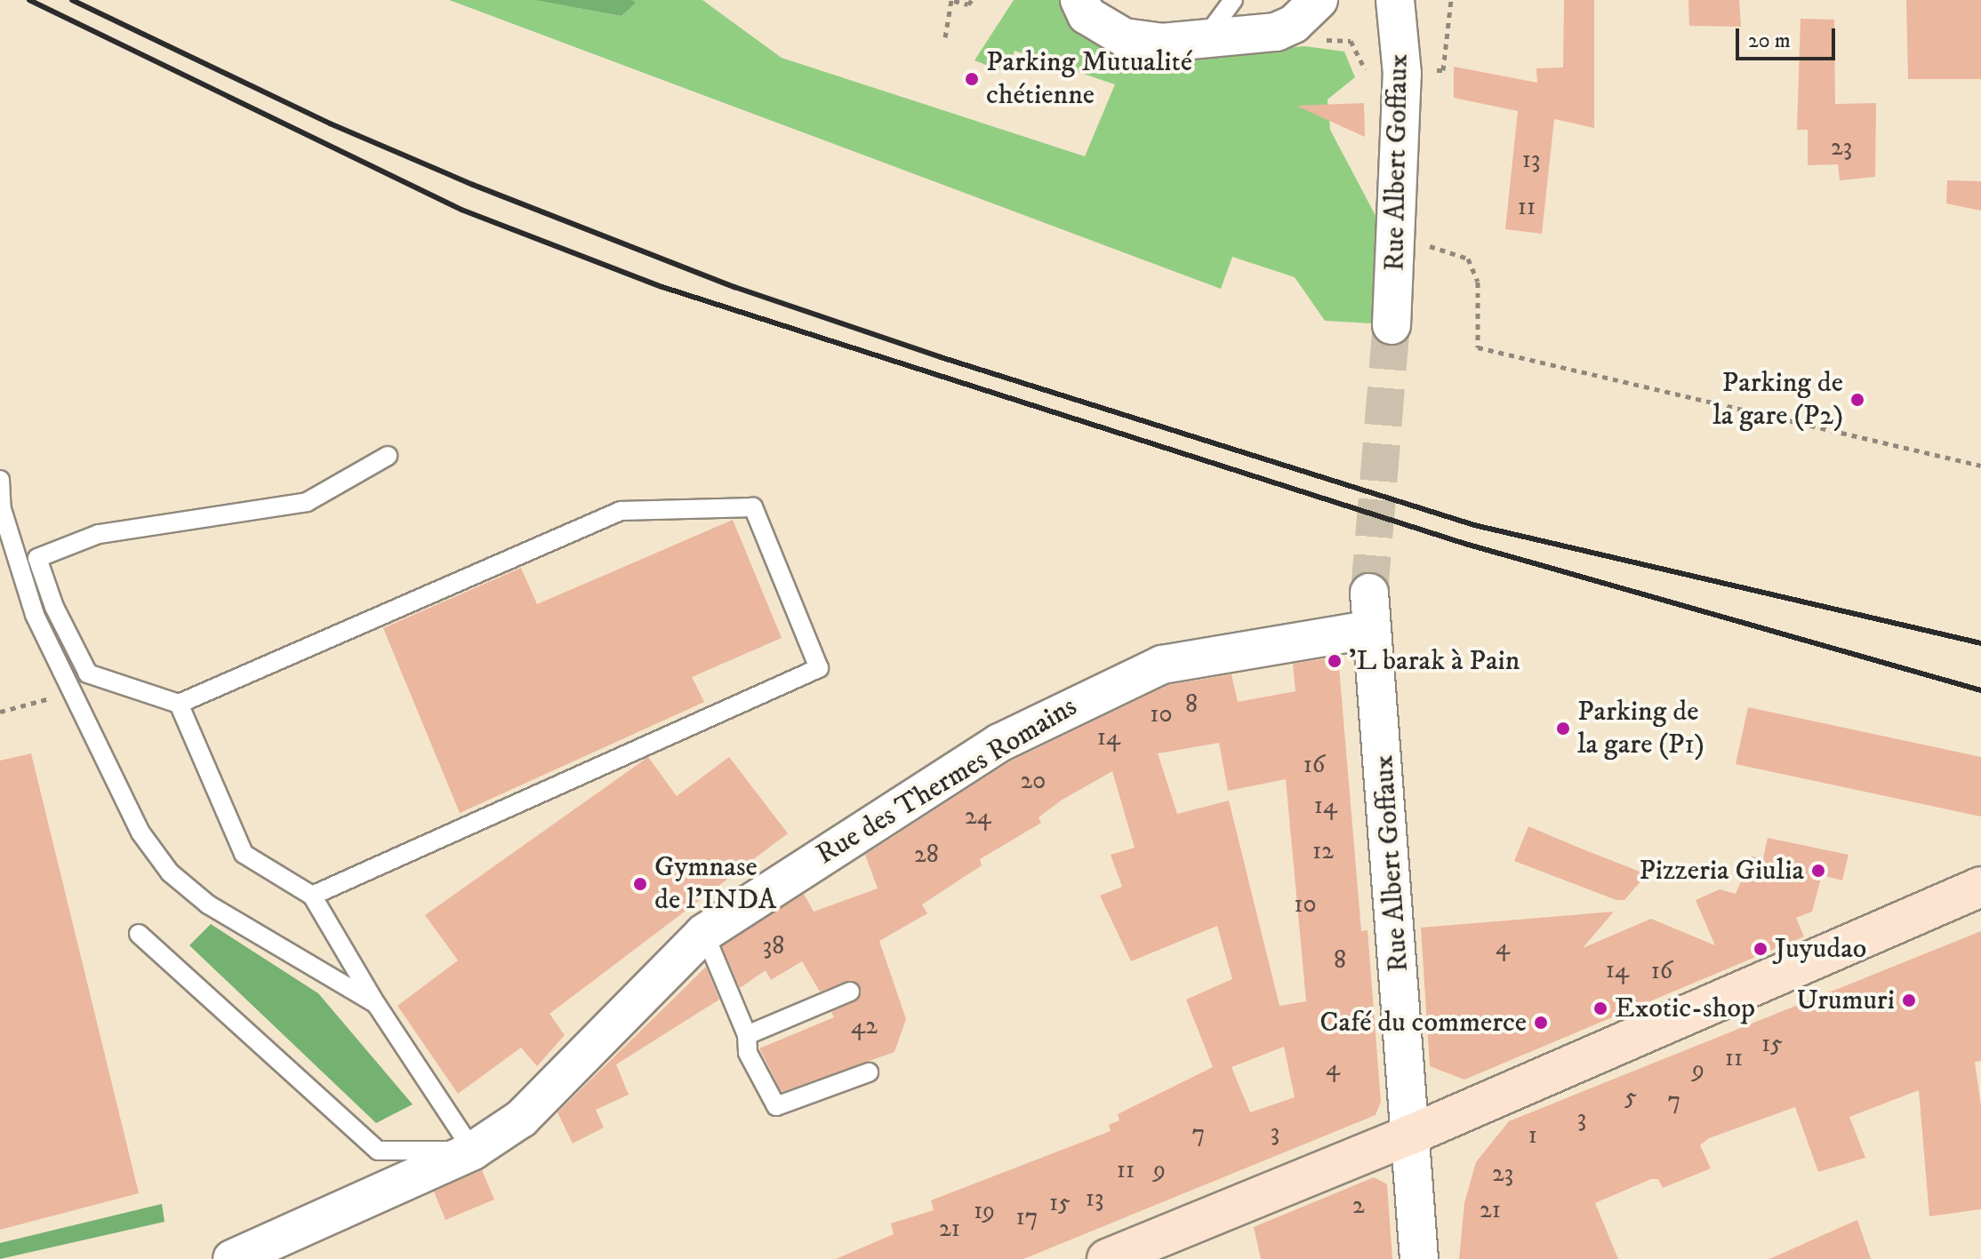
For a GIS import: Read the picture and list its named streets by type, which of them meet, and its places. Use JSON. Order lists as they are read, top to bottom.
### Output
{
  "streets": {
    "street": ["Rue Albert Goffaux", "Rue des Thermes Romains"]
  },
  "crossings": [
    ["Rue Albert Goffaux", "Rue des Thermes Romains"]
  ],
  "places": [
    "Parking Mutualité chétienne",
    "Parking de la gare (P2)",
    "'L barak à Pain",
    "Parking de la gare (P1)",
    "Pizzeria Giulia",
    "Gymnase de l'INDA",
    "Juyudao",
    "Urumuri",
    "Exotic-shop",
    "Café du commerce"
  ],
  "house_numbers": [
    "23",
    "13",
    "11",
    "8",
    "10",
    "14",
    "16",
    "20",
    "14",
    "24",
    "12",
    "28",
    "10",
    "38",
    "4",
    "8",
    "14",
    "16",
    "42",
    "15",
    "11",
    "4",
    "9",
    "5",
    "7",
    "3",
    "3",
    "7",
    "1",
    "11",
    "9",
    "23",
    "13",
    "15",
    "2",
    "21",
    "19",
    "17",
    "21"
  ],
  "scale_bar": "20 m"
}
